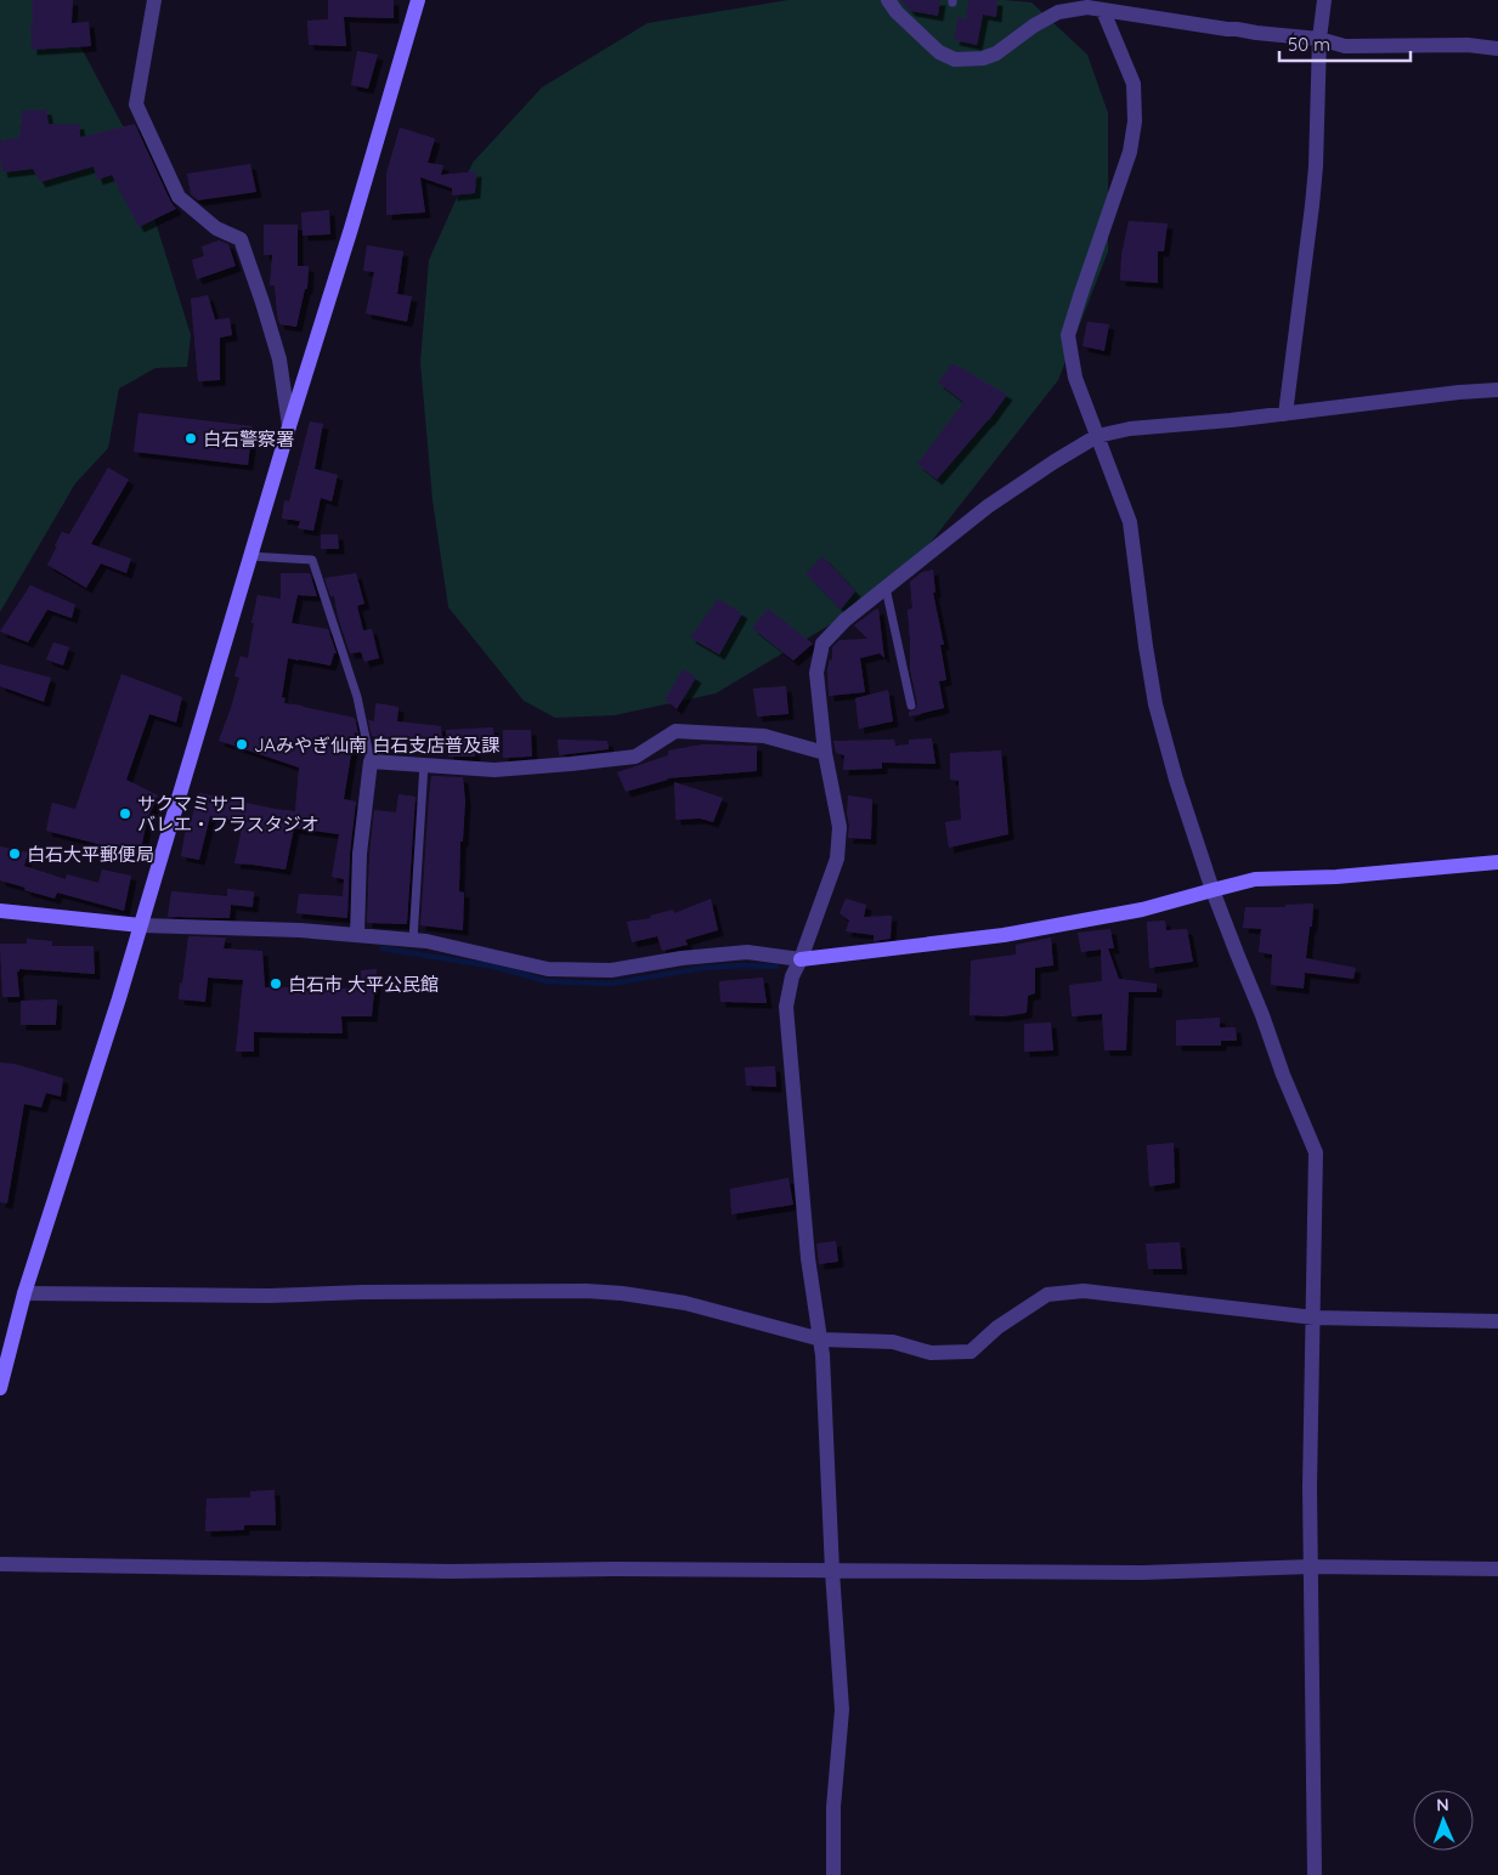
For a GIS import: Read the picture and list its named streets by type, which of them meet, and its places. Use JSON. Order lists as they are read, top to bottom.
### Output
{
  "places": [
    "白石警察署",
    "JAみやぎ仙南 白石支店普及課",
    "サクマミサコ バレエ・フラスタジオ",
    "白石大平郵便局",
    "白石市 大平公民館"
  ],
  "scale_bar": "50 m",
  "north": "top"
}
